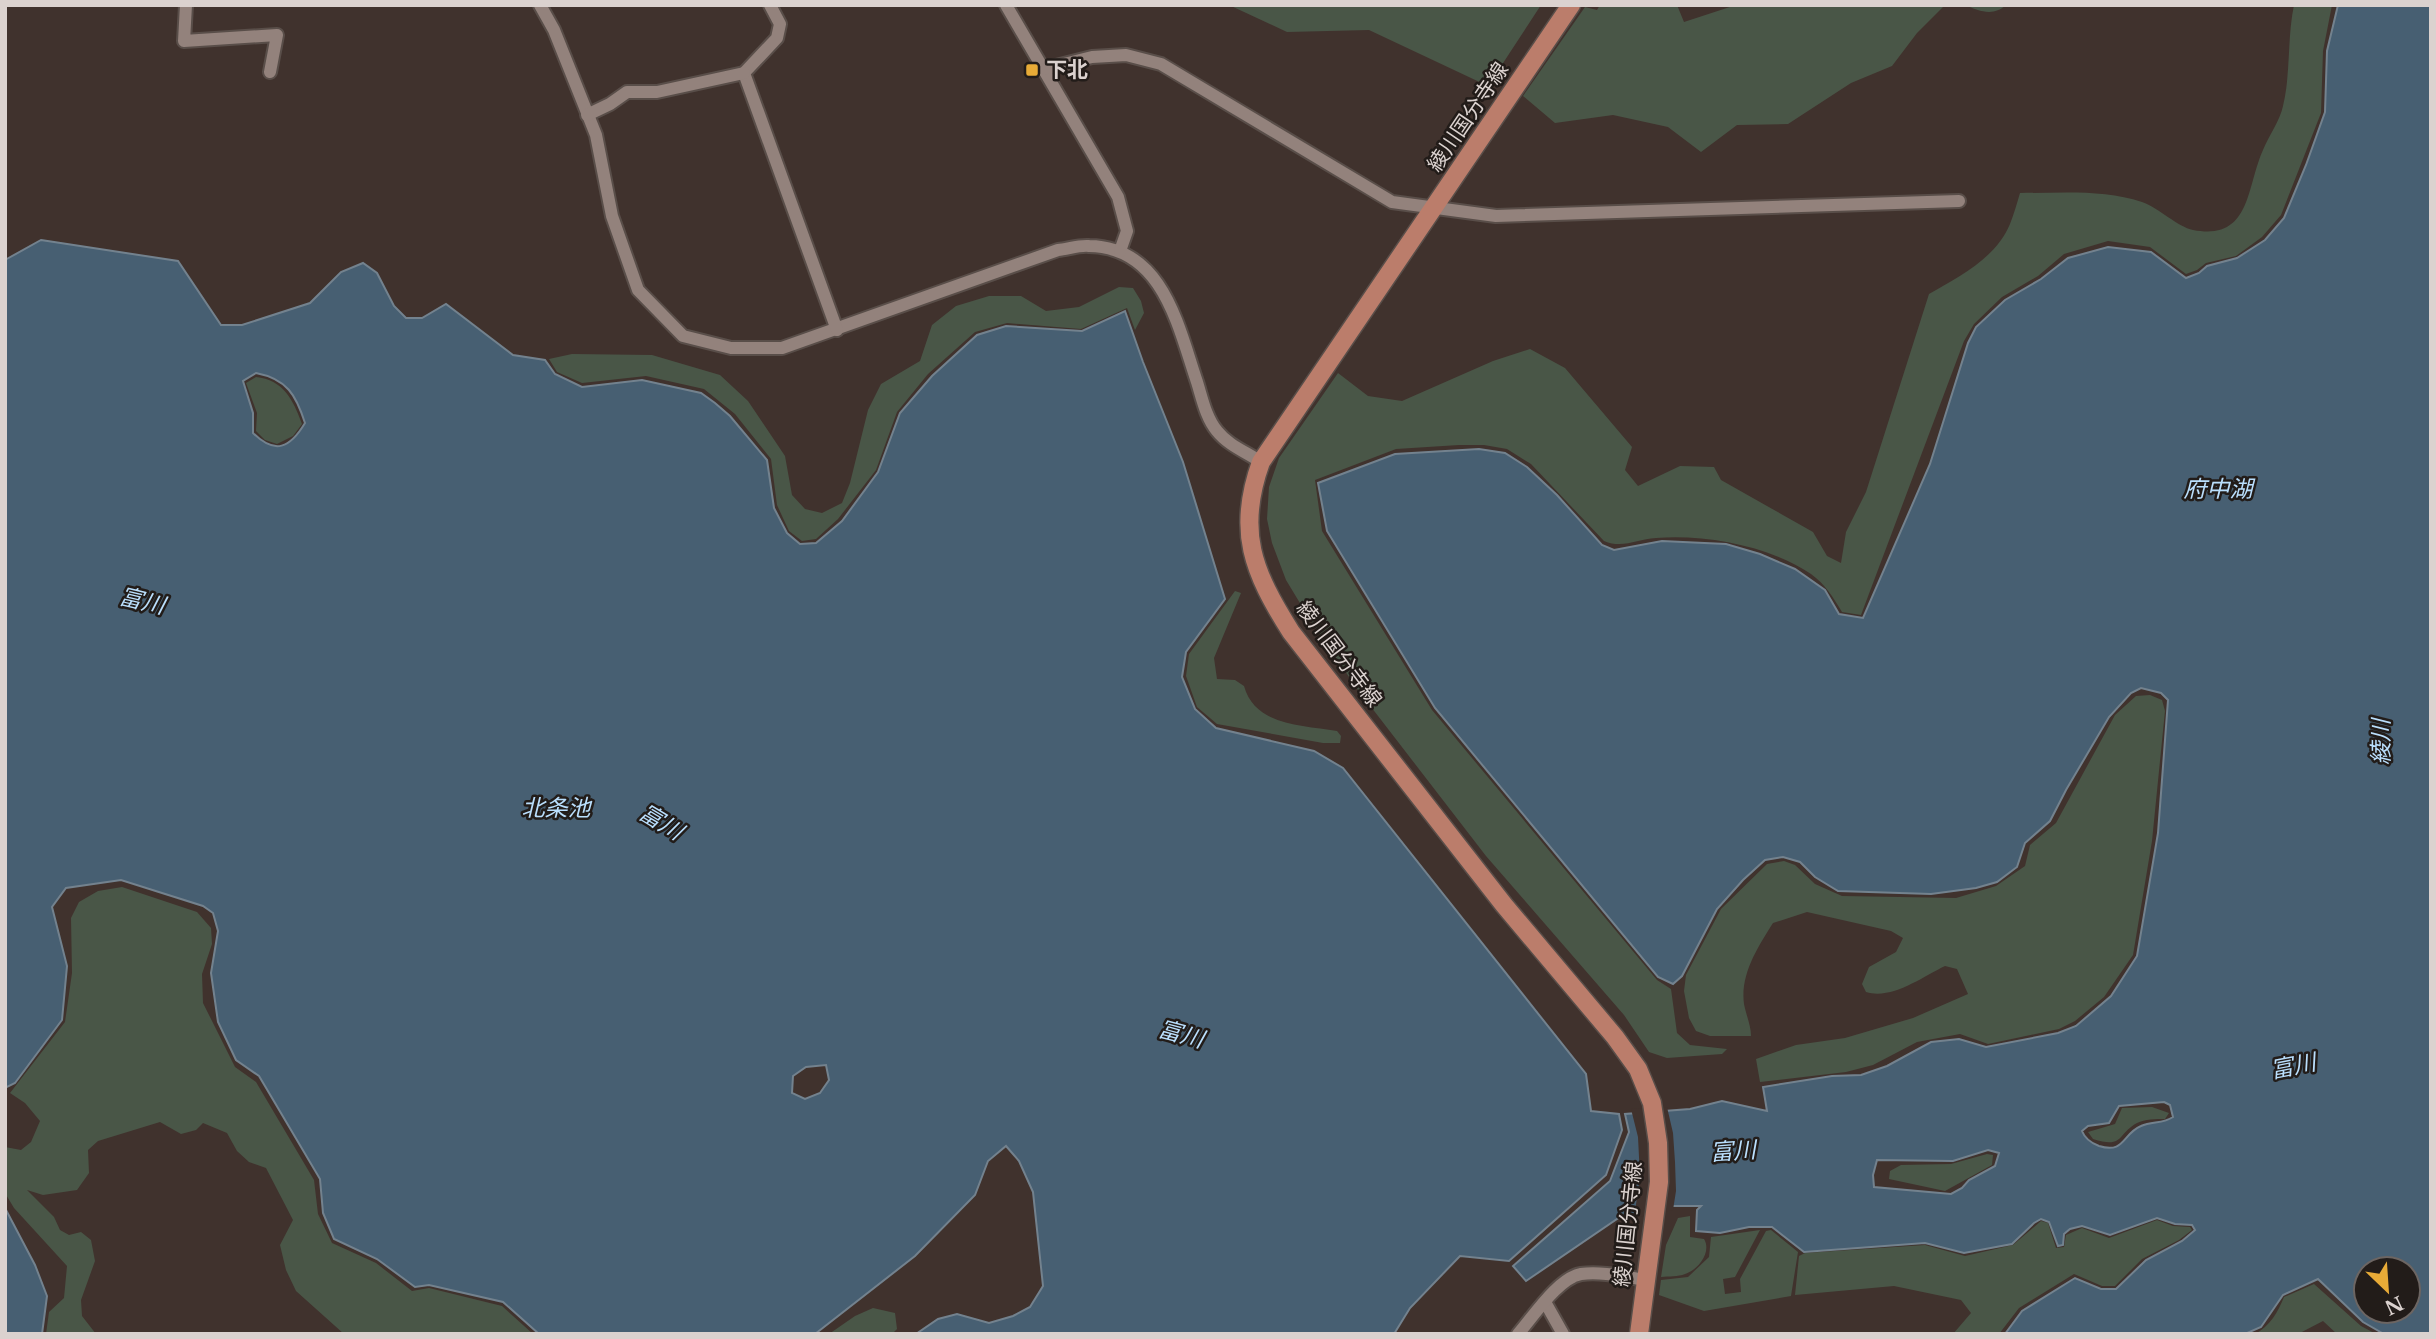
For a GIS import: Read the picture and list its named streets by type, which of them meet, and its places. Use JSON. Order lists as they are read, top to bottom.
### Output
{
  "streets": {
    "main road": ["綾川国分寺線"]
  },
  "water": [
    "府中湖",
    "富川",
    "綾川",
    "北条池"
  ],
  "places": {
    "transit": ["下北"]
  },
  "north": "bottom right"
}
